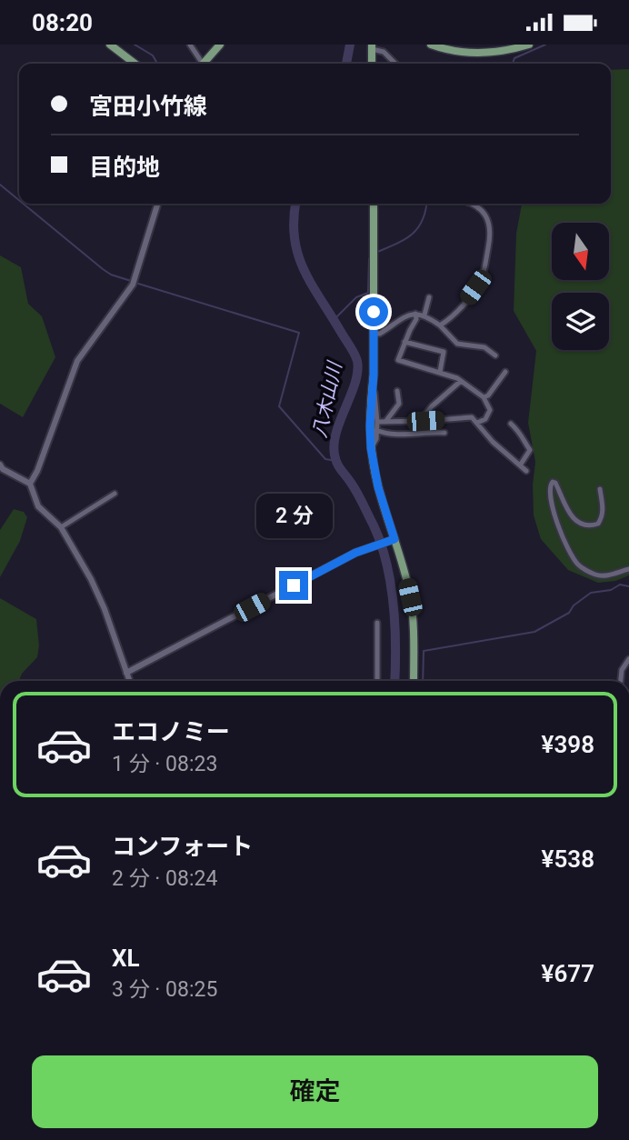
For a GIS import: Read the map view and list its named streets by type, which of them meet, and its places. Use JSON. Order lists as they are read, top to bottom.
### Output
{
  "water": ["八木山川"],
  "north": "bottom",
  "page": {
    "status": "08:20",
    "banner": ["宮田小竹線", "目的地"],
    "bubble": "2 分",
    "list": [
      {
        "name": "エコノミー",
        "note": "1 分 · 08:23",
        "value": "¥398"
      },
      {
        "name": "コンフォート",
        "note": "2 分 · 08:24",
        "value": "¥538"
      },
      {
        "name": "XL",
        "note": "3 分 · 08:25",
        "value": "¥677"
      }
    ],
    "buttons": "確定"
  }
}
